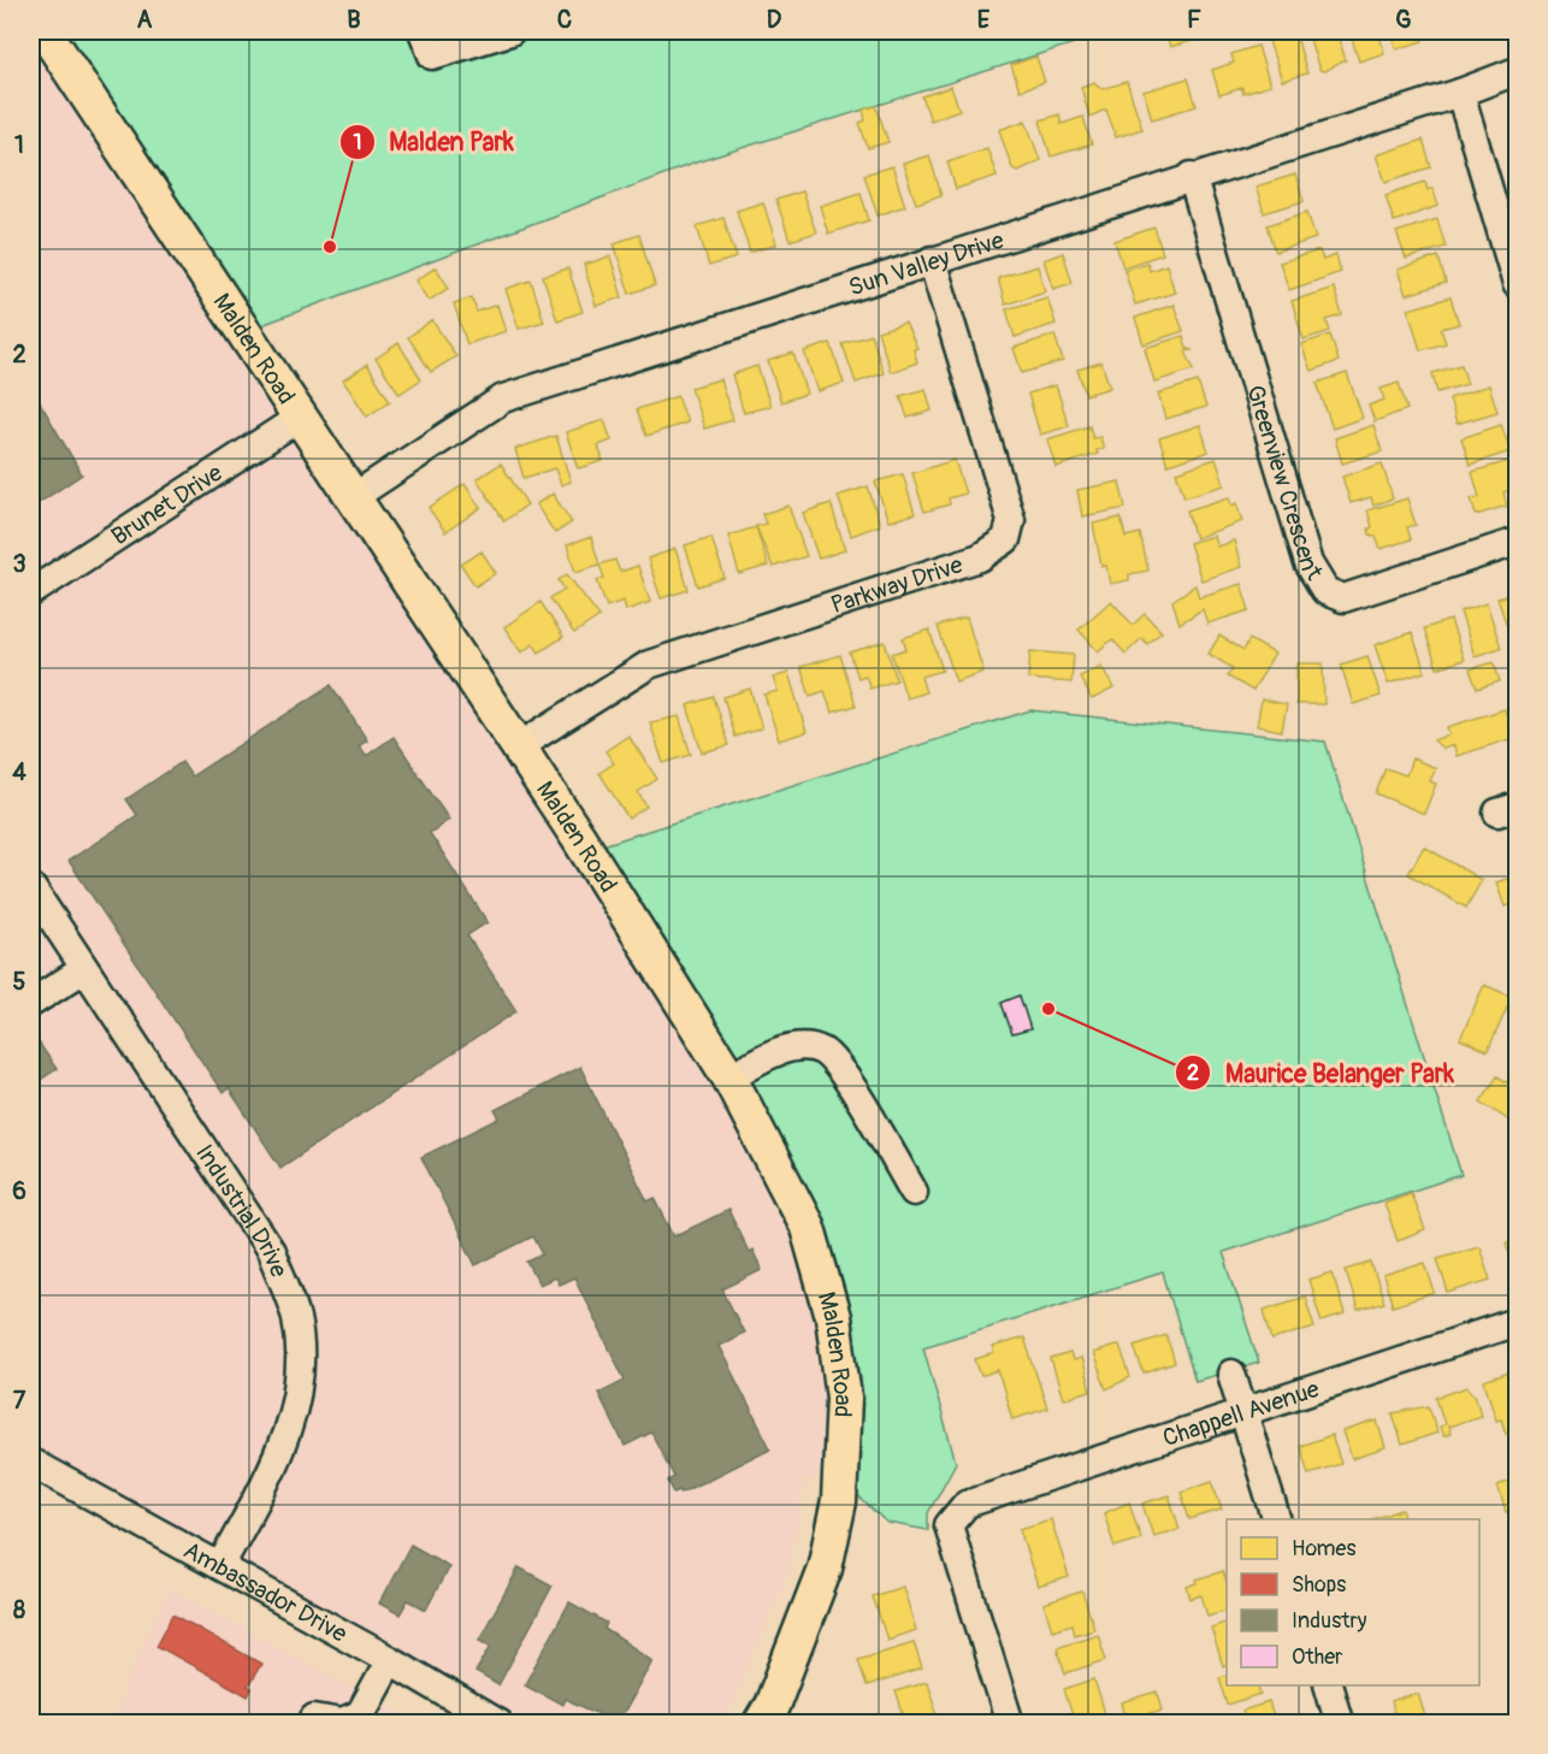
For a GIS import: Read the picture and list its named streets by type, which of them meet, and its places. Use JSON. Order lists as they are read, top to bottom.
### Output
{
  "streets": {
    "main road": ["Malden Road"],
    "street": [
      "Sun Valley Drive",
      "Greenview Crescent",
      "Brunet Drive",
      "Parkway Drive",
      "Industrial Drive",
      "Chappell Avenue",
      "Ambassador Drive"
    ]
  },
  "crossings": [
    ["Sun Valley Drive", "Malden Road"],
    ["Sun Valley Drive", "Greenview Crescent"],
    ["Sun Valley Drive", "Parkway Drive"],
    ["Malden Road", "Brunet Drive"],
    ["Malden Road", "Parkway Drive"],
    ["Industrial Drive", "Ambassador Drive"]
  ],
  "places": ["Malden Park", "Maurice Belanger Park"],
  "legend": [
    "Homes",
    "Shops",
    "Industry",
    "Other"
  ],
  "grid": {
    "columns": [
      "A",
      "B",
      "C",
      "D",
      "E",
      "F",
      "G"
    ],
    "rows": [
      "1",
      "2",
      "3",
      "4",
      "5",
      "6",
      "7",
      "8"
    ]
  }
}
